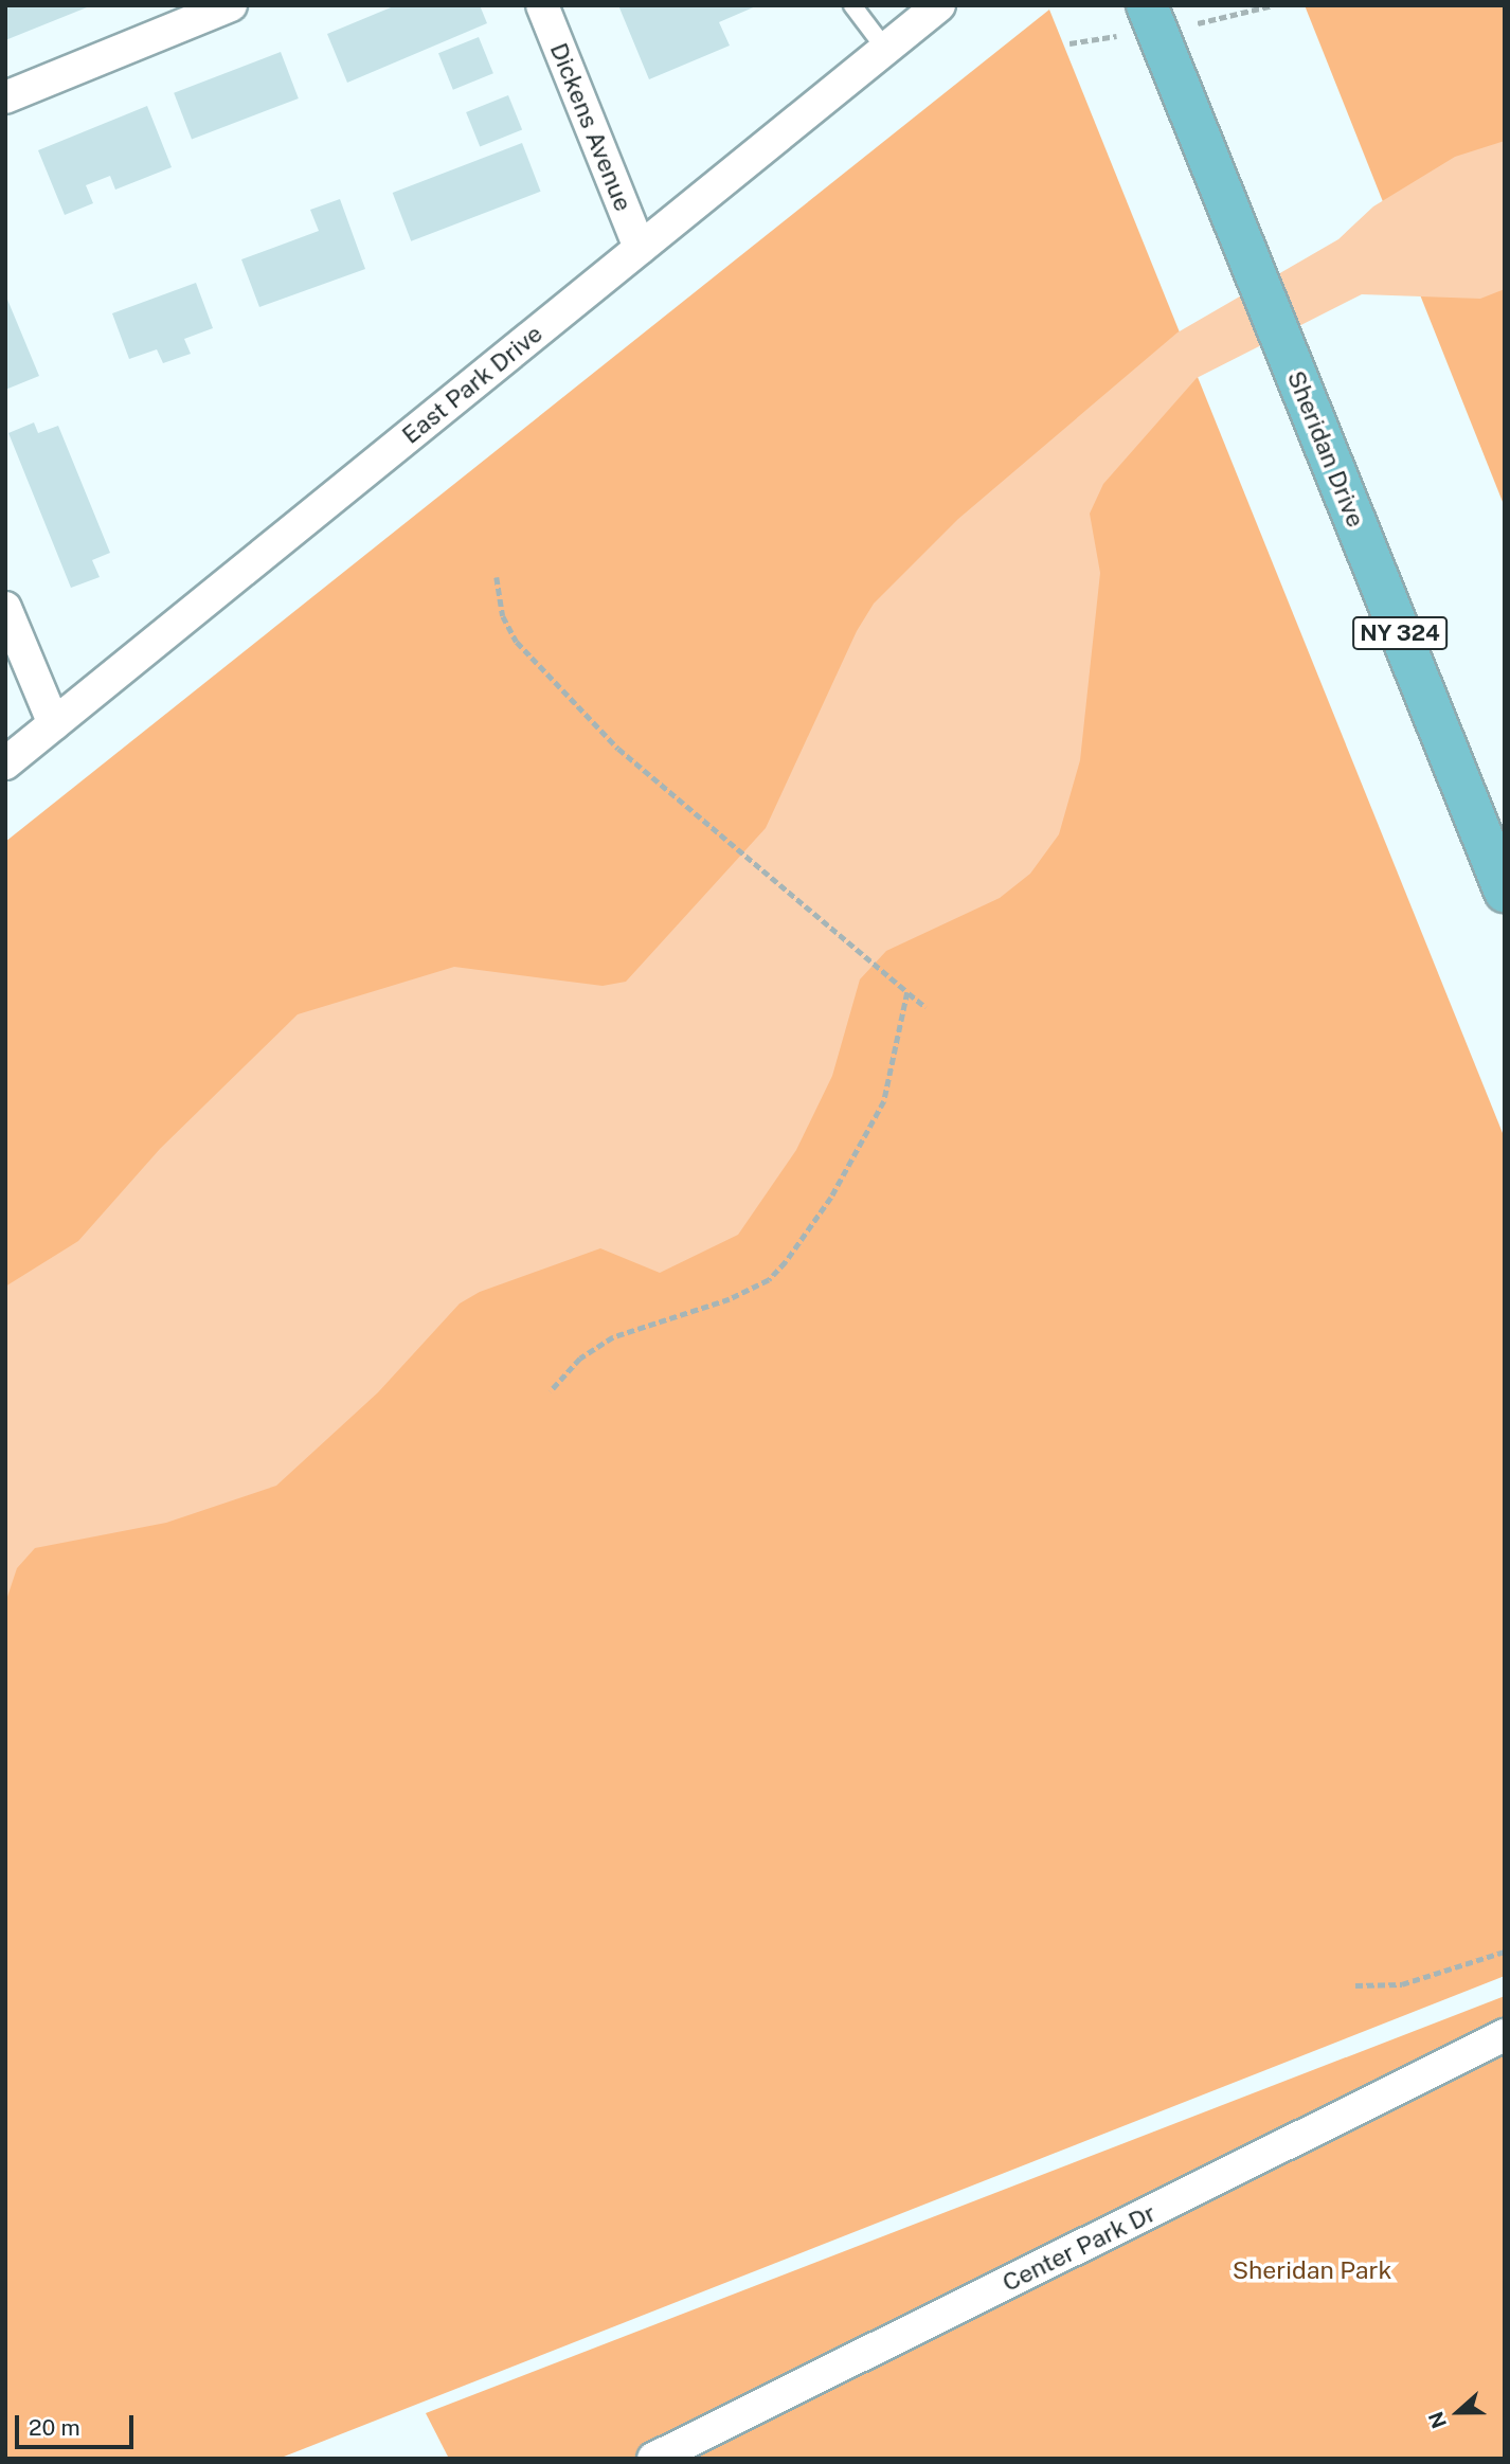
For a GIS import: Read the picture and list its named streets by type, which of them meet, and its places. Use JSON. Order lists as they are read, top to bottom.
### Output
{
  "streets": {
    "main road": ["Sheridan Drive", "NY 324"],
    "street": ["Dickens Avenue", "East Park Drive", "Center Park Dr"]
  },
  "crossings": [
    ["Dickens Avenue", "East Park Drive"]
  ],
  "parks": ["Sheridan Park"],
  "scale_bar": "20 m",
  "north": "left"
}
